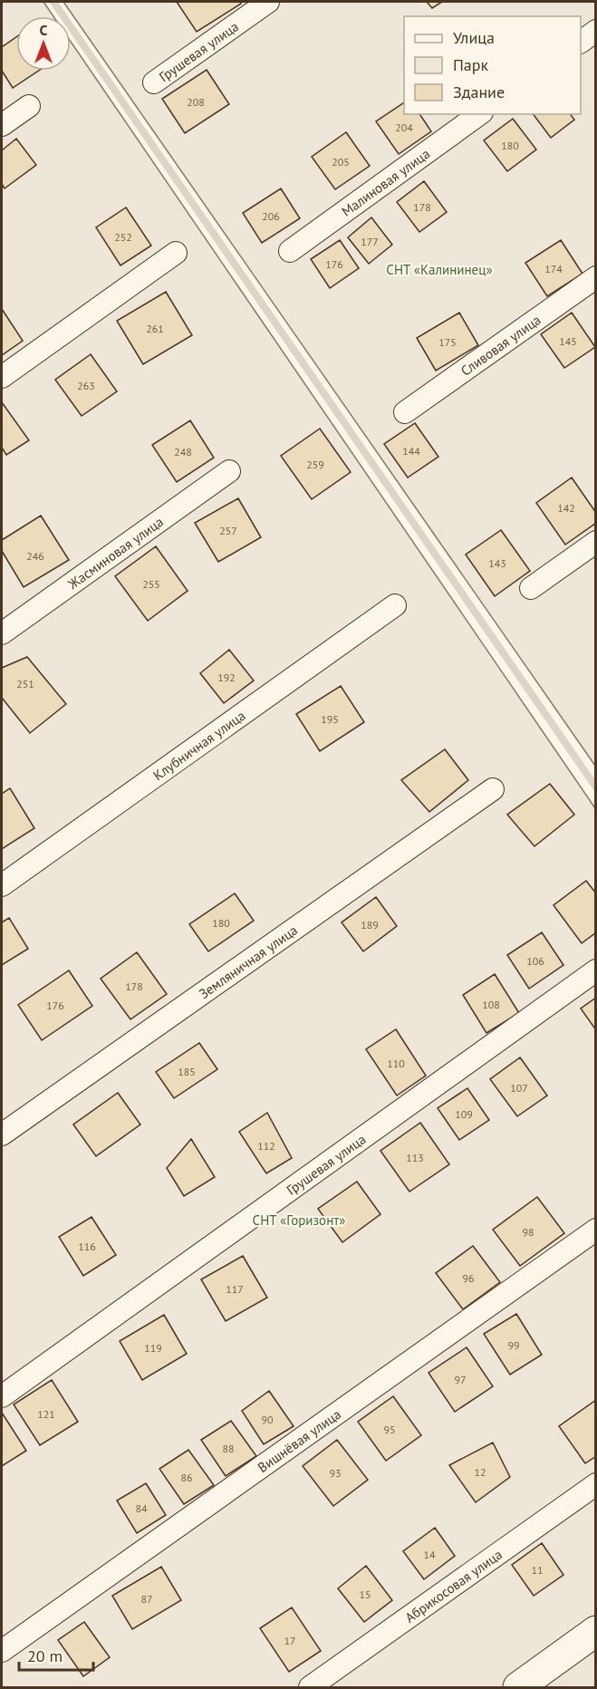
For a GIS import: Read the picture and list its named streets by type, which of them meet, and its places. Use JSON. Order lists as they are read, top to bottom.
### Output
{
  "streets": {
    "street": [
      "Грушевая улица",
      "Малиновая улица",
      "Сливовая улица",
      "Жасминовая улица",
      "Клубничная улица",
      "Земляничная улица",
      "Вишнёвая улица",
      "Абрикосовая улица"
    ]
  },
  "parks": ["СНТ «Калининец»", "СНТ «Горизонт»"],
  "house_numbers": [
    "208",
    "204",
    "180",
    "205",
    "178",
    "206",
    "252",
    "177",
    "176",
    "174",
    "261",
    "145",
    "175",
    "263",
    "144",
    "248",
    "259",
    "142",
    "257",
    "246",
    "143",
    "255",
    "192",
    "251",
    "195",
    "180",
    "189",
    "106",
    "178",
    "108",
    "176",
    "110",
    "185",
    "107",
    "109",
    "112",
    "113",
    "98",
    "116",
    "96",
    "117",
    "99",
    "119",
    "97",
    "121",
    "90",
    "95",
    "88",
    "12",
    "93",
    "86",
    "84",
    "14",
    "11",
    "15",
    "87",
    "17"
  ],
  "legend": ["Улица", "Парк", "Здание"],
  "scale_bar": "20 m",
  "north": "top"
}
